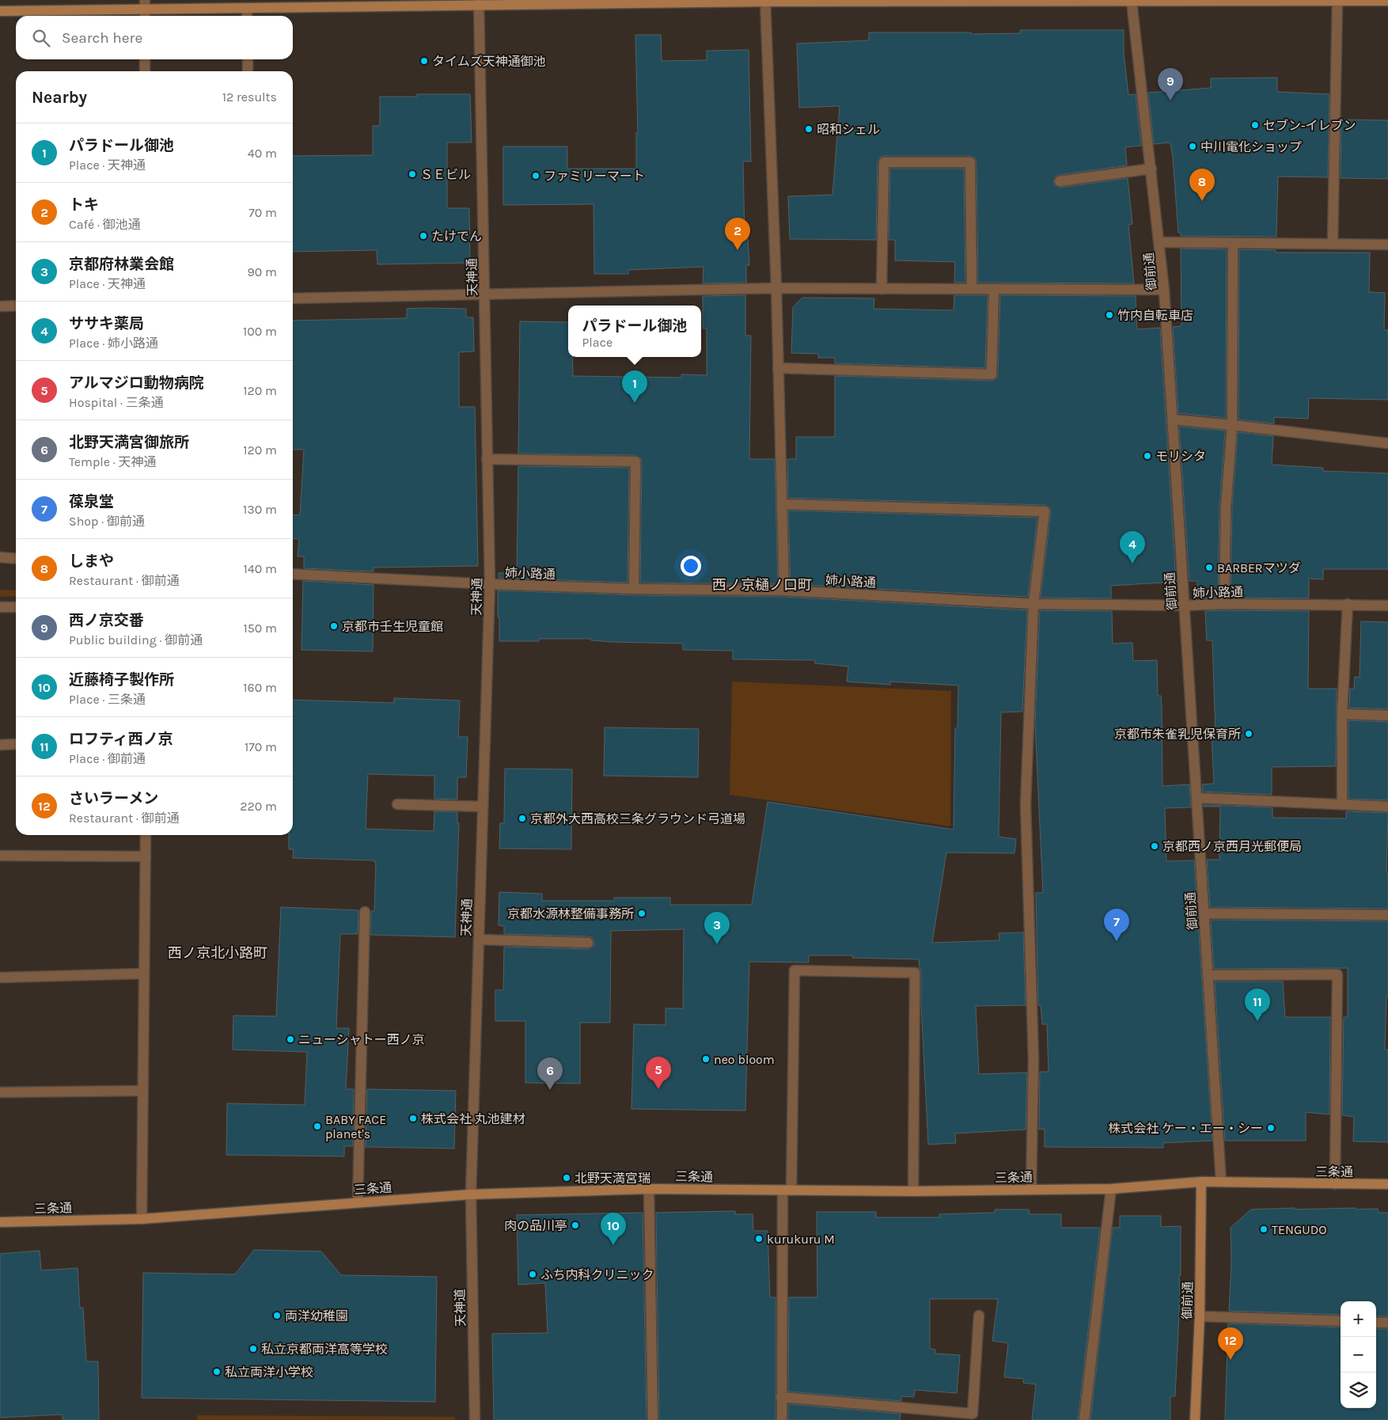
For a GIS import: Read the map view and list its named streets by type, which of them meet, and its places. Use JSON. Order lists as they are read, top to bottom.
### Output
{
  "streets": {
    "street": [
      "御前通",
      "天神通",
      "姉小路通",
      "三条通",
      "天神道"
    ]
  },
  "crossings": [
    ["御前通", "姉小路通"],
    ["御前通", "三条通"],
    ["天神通", "姉小路通"],
    ["天神通", "三条通"],
    ["天神通", "天神道"],
    ["三条通", "天神道"]
  ],
  "districts": ["西ノ京樋ノ口町", "西ノ京北小路町"],
  "places": [
    "タイムズ天神通御池",
    "セブン-イレブン",
    "昭和シェル",
    "中川電化ショップ",
    "ＳＥビル",
    "ファミリーマート",
    "たけでん",
    "竹内自転車店",
    "モリシタ",
    "BARBERマツダ",
    "京都市壬生児童館",
    "京都市朱雀乳児保育所",
    "京都外大西高校三条グラウンド弓道場",
    "京都西ノ京西月光郵便局",
    "京都水源林整備事務所",
    "ニューシャトー西ノ京",
    "neo bloom",
    "株式会社 丸池建材",
    "BABY FACE planet's",
    "株式会社 ケー・エー・シー",
    "北野天満宮瑞",
    "肉の品川亭",
    "TENGUDO",
    "kurukuru M",
    "ふち内科クリニック",
    "両洋幼稚園",
    "私立京都両洋高等学校",
    "私立両洋小学校"
  ],
  "page": {
    "search": "Search here",
    "pins": [
      "9",
      "8",
      "2",
      "1",
      "4",
      "7",
      "3",
      "11",
      "5",
      "6",
      "10",
      "12"
    ],
    "heading": ["Nearby", "12 results"],
    "list": [
      {
        "mark": "1",
        "name": "パラドール御池",
        "note": "Place · 天神通",
        "value": "40 m"
      },
      {
        "mark": "2",
        "name": "トキ",
        "note": "Café · 御池通",
        "value": "70 m"
      },
      {
        "mark": "3",
        "name": "京都府林業会館",
        "note": "Place · 天神通",
        "value": "90 m"
      },
      {
        "mark": "4",
        "name": "ササキ薬局",
        "note": "Place · 姉小路通",
        "value": "100 m"
      },
      {
        "mark": "5",
        "name": "アルマジロ動物病院",
        "note": "Hospital · 三条通",
        "value": "120 m"
      },
      {
        "mark": "6",
        "name": "北野天満宮御旅所",
        "note": "Temple · 天神通",
        "value": "120 m"
      },
      {
        "mark": "7",
        "name": "葆泉堂",
        "note": "Shop · 御前通",
        "value": "130 m"
      },
      {
        "mark": "8",
        "name": "しまや",
        "note": "Restaurant · 御前通",
        "value": "140 m"
      },
      {
        "mark": "9",
        "name": "西ノ京交番",
        "note": "Public building · 御前通",
        "value": "150 m"
      },
      {
        "mark": "10",
        "name": "近藤椅子製作所",
        "note": "Place · 三条通",
        "value": "160 m"
      },
      {
        "mark": "11",
        "name": "ロフティ西ノ京",
        "note": "Place · 御前通",
        "value": "170 m"
      },
      {
        "mark": "12",
        "name": "さいラーメン",
        "note": "Restaurant · 御前通",
        "value": "220 m"
      }
    ],
    "popup": ["パラドール御池", "Place"],
    "map_buttons": ["+", "−"]
  }
}
